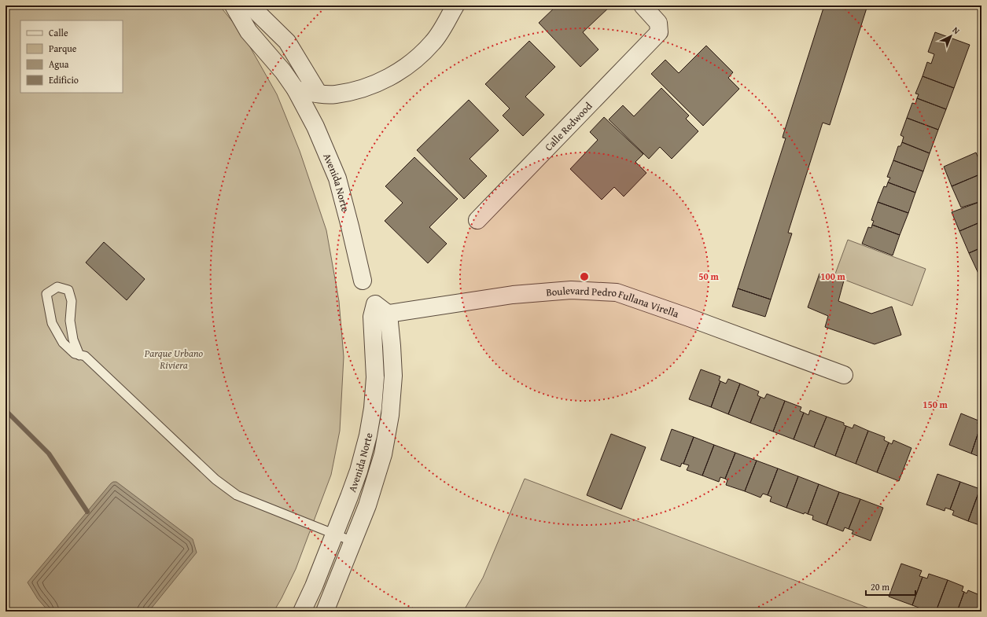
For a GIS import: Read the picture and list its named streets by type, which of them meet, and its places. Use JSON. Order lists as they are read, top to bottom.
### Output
{
  "streets": {
    "street": ["Calle Redwood", "Avenida Norte", "Boulevard Pedro Fullana Virella"]
  },
  "crossings": [
    ["Avenida Norte", "Boulevard Pedro Fullana Virella"]
  ],
  "parks": ["Parque Urbano Riviera"],
  "legend": [
    "Calle",
    "Parque",
    "Agua",
    "Edificio"
  ],
  "scale_bar": "20 m",
  "north": "top right",
  "rings": ["50 m", "100 m", "150 m"]
}
